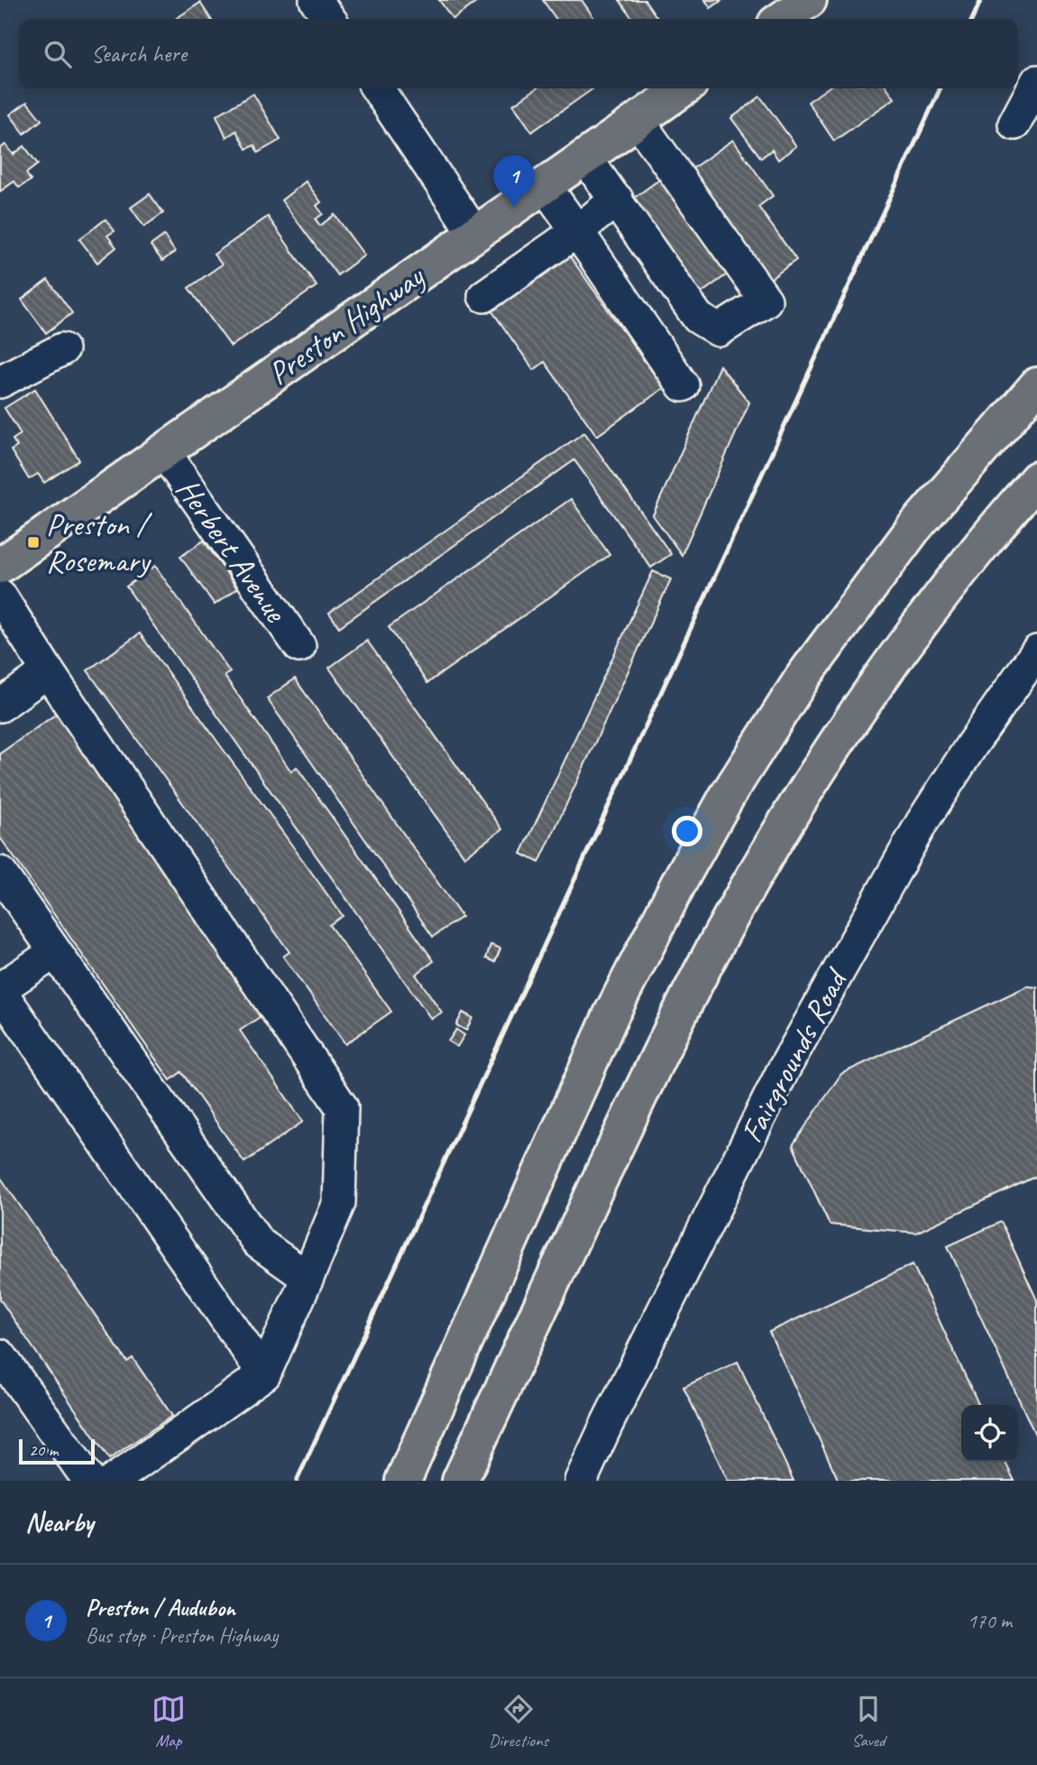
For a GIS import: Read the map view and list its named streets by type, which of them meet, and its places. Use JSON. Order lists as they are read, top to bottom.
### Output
{
  "streets": {
    "main road": ["Preston Highway"],
    "street": ["Herbert Avenue", "Fairgrounds Road"]
  },
  "crossings": [
    ["Preston Highway", "Herbert Avenue"]
  ],
  "places": {
    "transit": ["Preston / Rosemary"]
  },
  "scale_bar": "20 m",
  "page": {
    "search": "Search here",
    "pins": "1",
    "scale": "20 m",
    "heading": "Nearby",
    "list": [
      {
        "mark": "1",
        "name": "Preston / Audubon",
        "note": "Bus stop · Preston Highway",
        "value": "170 m"
      }
    ],
    "nav": ["Map", "Directions", "Saved"]
  }
}
